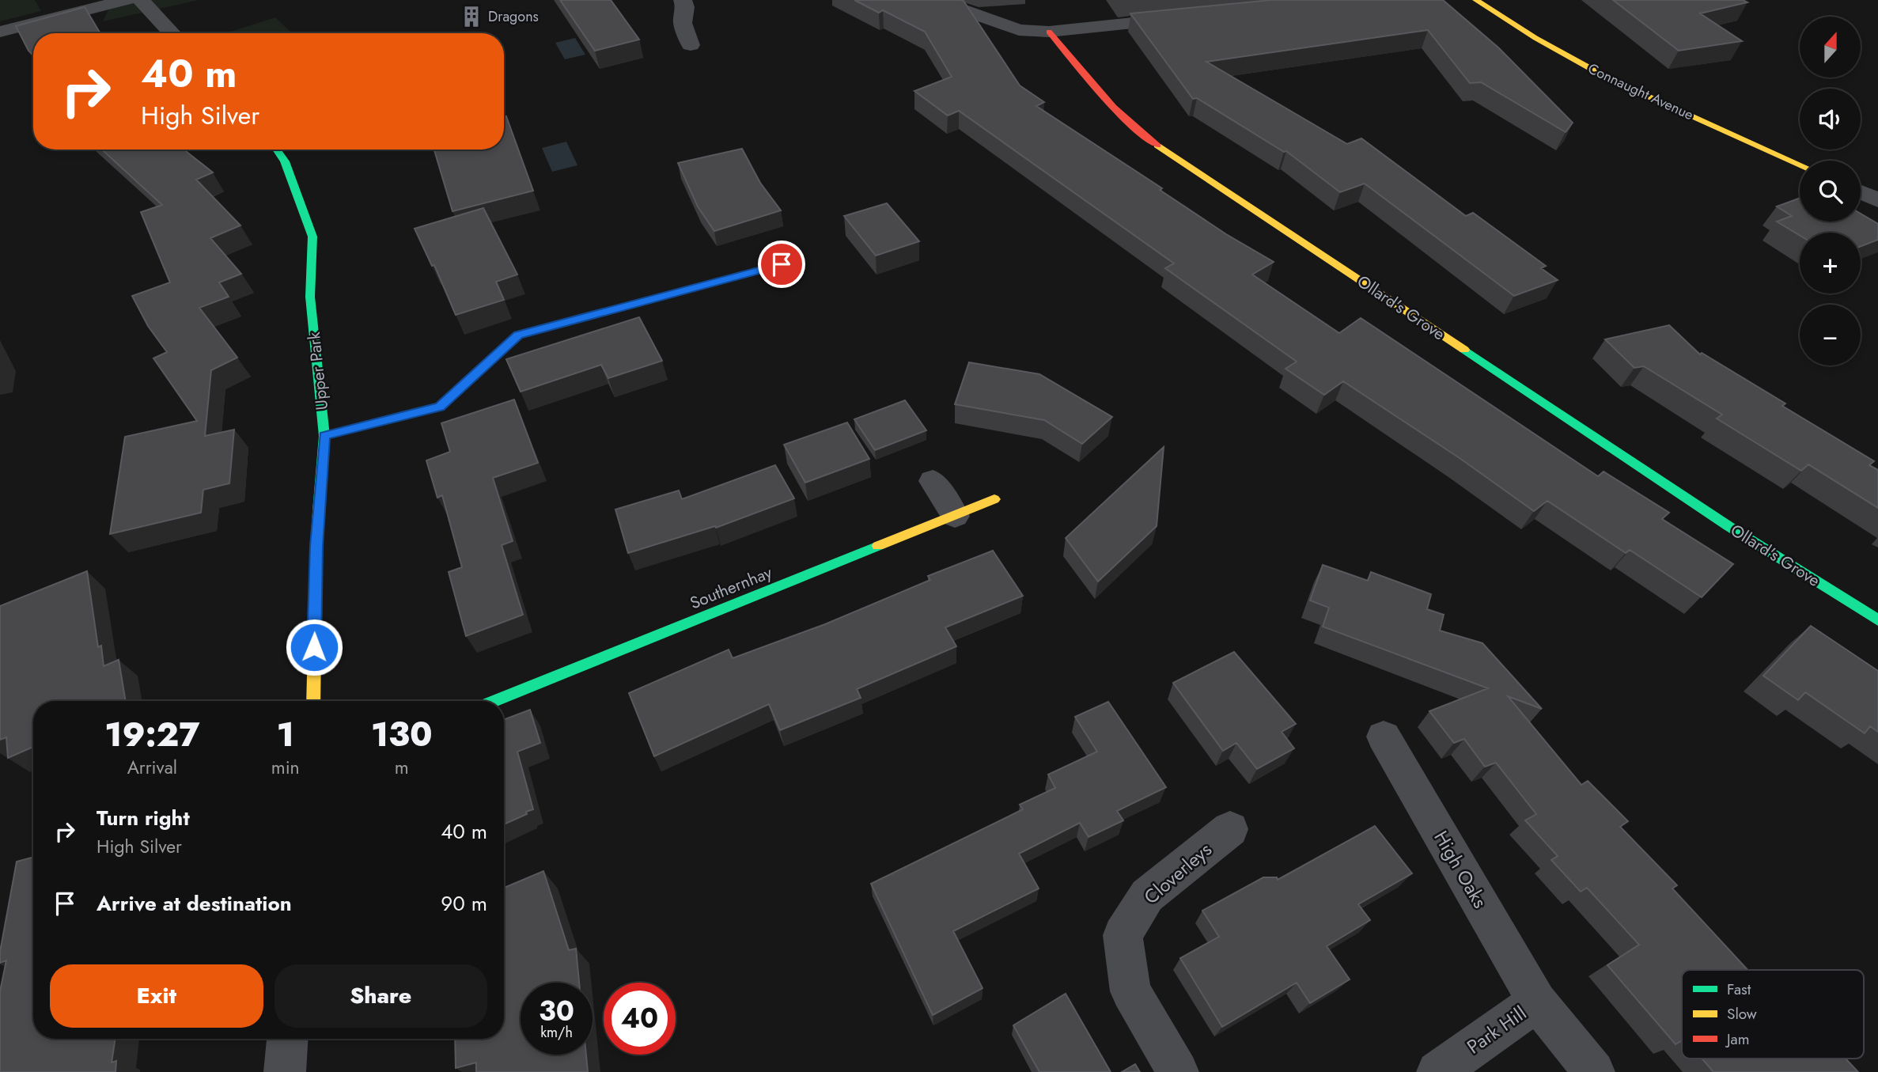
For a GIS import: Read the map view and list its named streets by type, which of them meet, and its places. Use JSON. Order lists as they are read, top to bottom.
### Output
{
  "streets": {
    "street": [
      "Connaught Avenue",
      "Ollard's Grove",
      "Upper Park",
      "Southernhay",
      "High Oaks",
      "Cloverleys",
      "Park Hill"
    ]
  },
  "crossings": [
    ["High Oaks", "Park Hill"]
  ],
  "places": {
    "building": ["Dragons"]
  },
  "legend": ["Fast", "Slow", "Jam"],
  "north": "top",
  "page": {
    "map_buttons": ["+", "−"],
    "turn": ["40 m", "High Silver"],
    "eta": [
      "19:27",
      "Arrival",
      "1",
      "min",
      "130",
      "m"
    ],
    "list": [
      {
        "name": "Turn right",
        "note": "High Silver",
        "value": "40 m"
      },
      {
        "name": "Arrive at destination",
        "value": "90 m"
      }
    ],
    "buttons": ["Exit", "Share"],
    "speed": "30 km/h",
    "limit": "40"
  }
}
